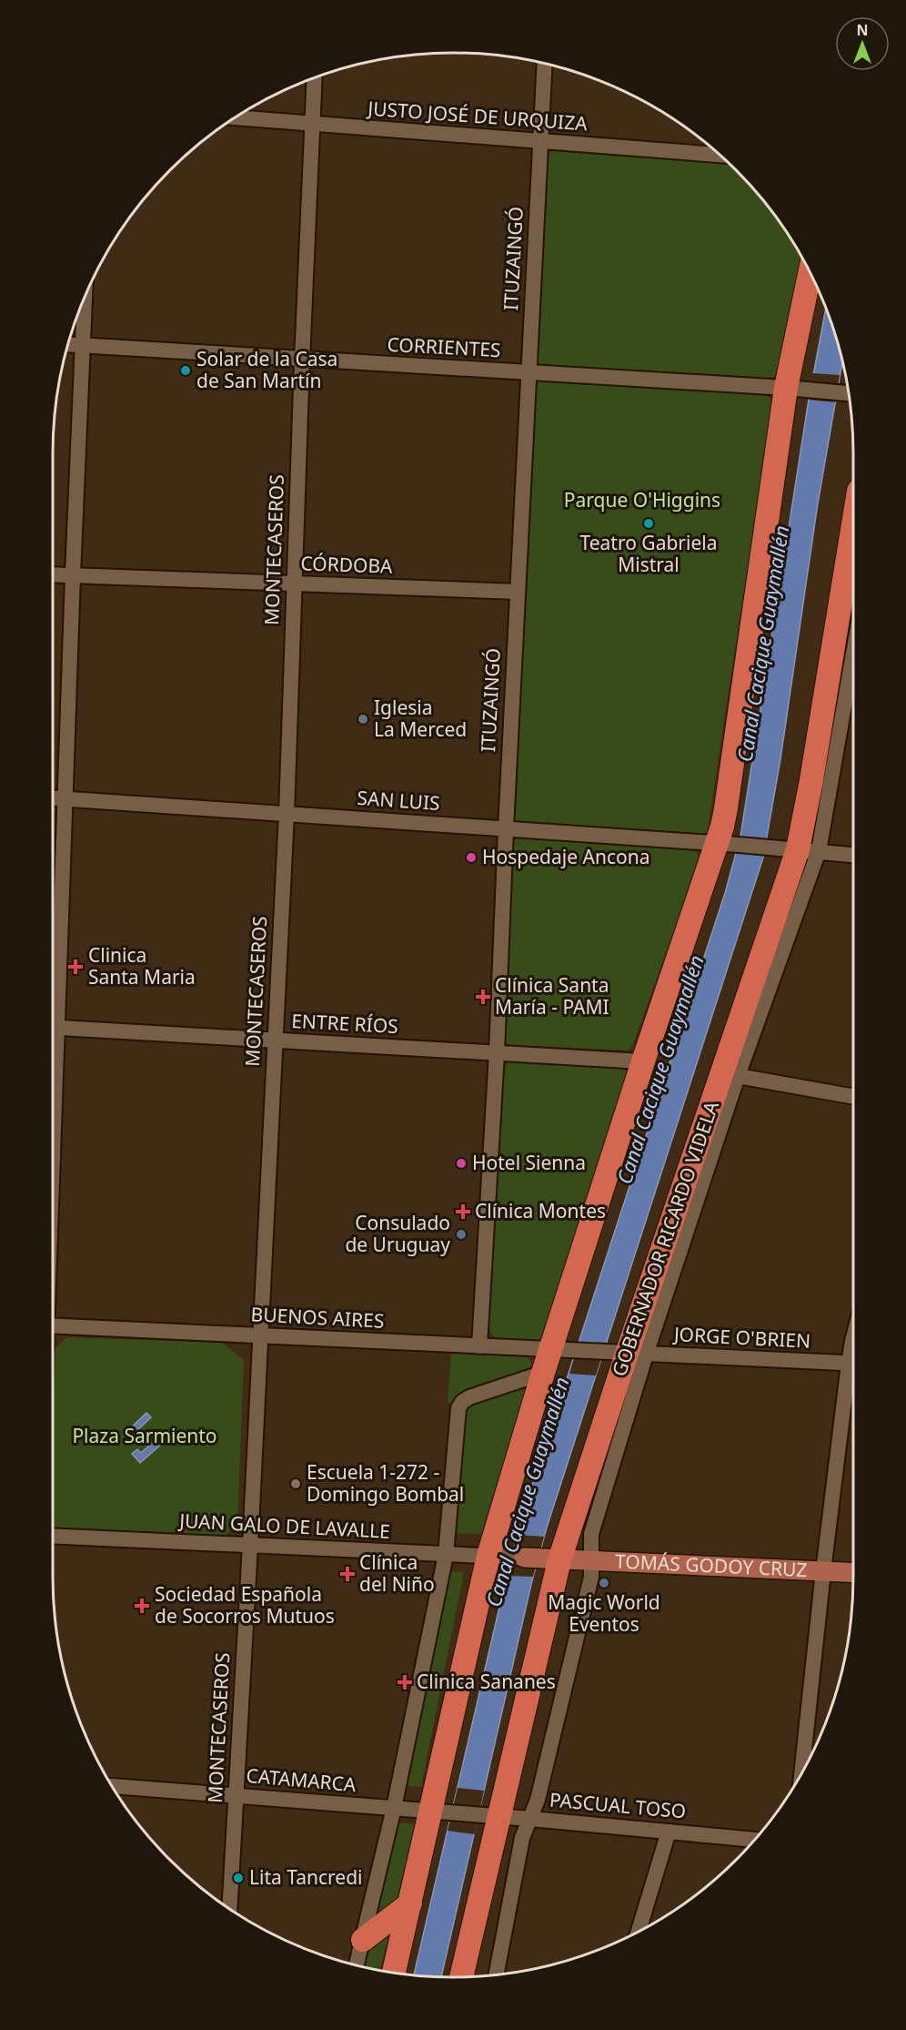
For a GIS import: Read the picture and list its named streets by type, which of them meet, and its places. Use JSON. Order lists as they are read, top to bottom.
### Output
{
  "streets": {
    "highway": ["GOBERNADOR RICARDO VIDELA"],
    "main road": ["TOMÁS GODOY CRUZ"],
    "street": [
      "JUSTO JOSÉ DE URQUIZA",
      "ITUZAINGÓ",
      "CORRIENTES",
      "MONTECASEROS",
      "CÓRDOBA",
      "SAN LUIS",
      "ENTRE RÍOS",
      "BUENOS AIRES",
      "JORGE O'BRIEN",
      "JUAN GALO DE LAVALLE",
      "CATAMARCA",
      "PASCUAL TOSO"
    ]
  },
  "crossings": [
    ["JUSTO JOSÉ DE URQUIZA", "ITUZAINGÓ"],
    ["JUSTO JOSÉ DE URQUIZA", "MONTECASEROS"],
    ["ITUZAINGÓ", "CORRIENTES"],
    ["ITUZAINGÓ", "CÓRDOBA"],
    ["ITUZAINGÓ", "SAN LUIS"],
    ["ITUZAINGÓ", "ENTRE RÍOS"],
    ["ITUZAINGÓ", "BUENOS AIRES"],
    ["CORRIENTES", "MONTECASEROS"],
    ["CORRIENTES", "GOBERNADOR RICARDO VIDELA"],
    ["MONTECASEROS", "CÓRDOBA"],
    ["MONTECASEROS", "SAN LUIS"],
    ["MONTECASEROS", "ENTRE RÍOS"],
    ["MONTECASEROS", "BUENOS AIRES"],
    ["MONTECASEROS", "JUAN GALO DE LAVALLE"],
    ["MONTECASEROS", "CATAMARCA"],
    ["SAN LUIS", "GOBERNADOR RICARDO VIDELA"],
    ["ENTRE RÍOS", "GOBERNADOR RICARDO VIDELA"],
    ["GOBERNADOR RICARDO VIDELA", "BUENOS AIRES"],
    ["GOBERNADOR RICARDO VIDELA", "JORGE O'BRIEN"],
    ["GOBERNADOR RICARDO VIDELA", "JUAN GALO DE LAVALLE"],
    ["GOBERNADOR RICARDO VIDELA", "TOMÁS GODOY CRUZ"],
    ["GOBERNADOR RICARDO VIDELA", "CATAMARCA"],
    ["GOBERNADOR RICARDO VIDELA", "PASCUAL TOSO"],
    ["BUENOS AIRES", "JORGE O'BRIEN"],
    ["JUAN GALO DE LAVALLE", "TOMÁS GODOY CRUZ"],
    ["CATAMARCA", "PASCUAL TOSO"]
  ],
  "water": ["Canal Cacique Guaymallén"],
  "parks": ["Parque O'Higgins", "Plaza Sarmiento"],
  "places": {
    "other": [
      "Solar de la Casa de San Martín",
      "Teatro Gabriela Mistral",
      "Iglesia La Merced",
      "Hospedaje Ancona",
      "Hotel Sienna",
      "Consulado de Uruguay",
      "Escuela 1-272 - Domingo Bombal",
      "Magic World Eventos",
      "Lita Tancredi"
    ],
    "health": [
      "Clinica Santa Maria",
      "Clínica Santa María - PAMI",
      "Clínica Montes",
      "Clínica del Niño",
      "Sociedad Española de Socorros Mutuos",
      "Clinica Sananes"
    ]
  },
  "north": "top"
}
